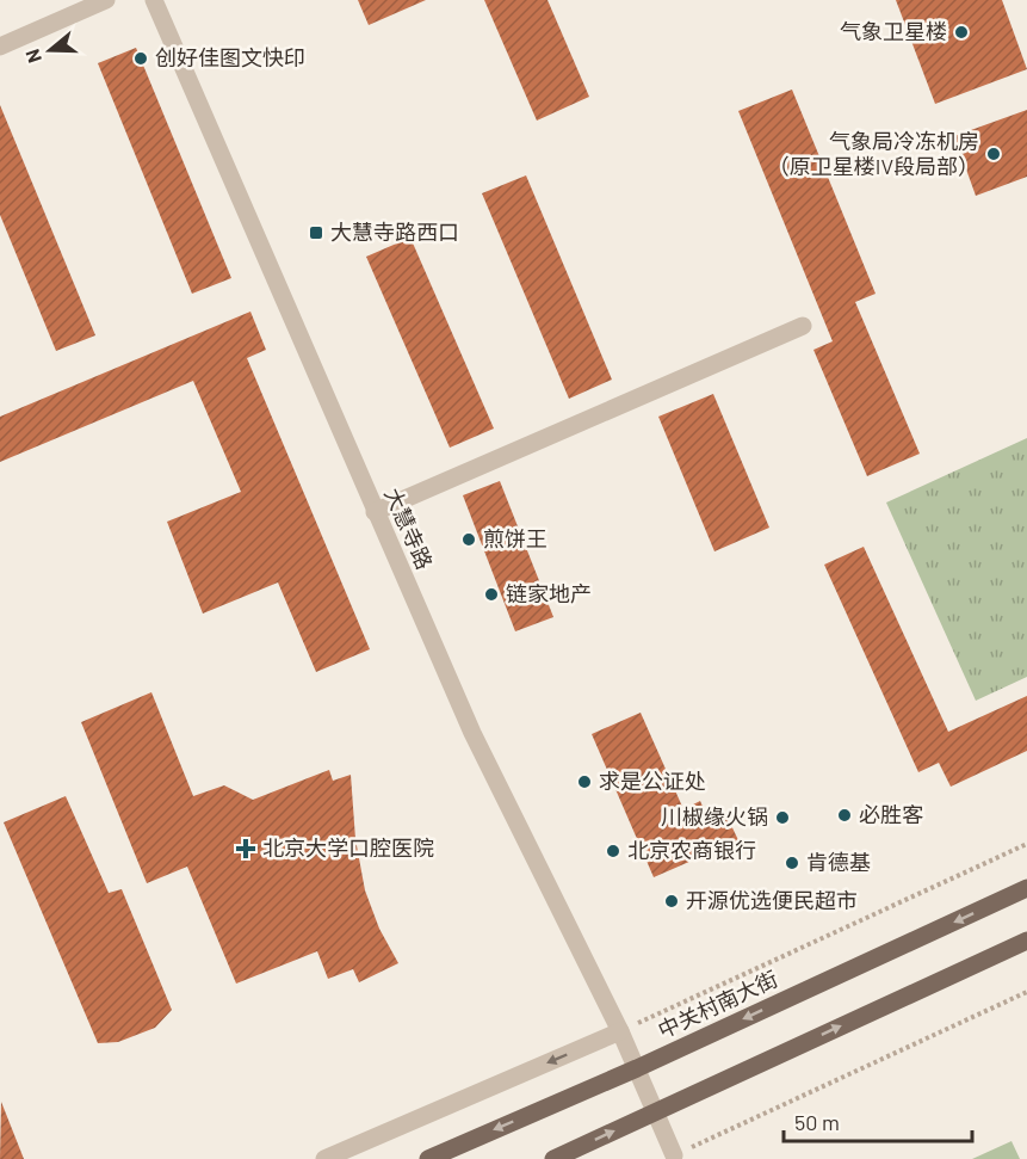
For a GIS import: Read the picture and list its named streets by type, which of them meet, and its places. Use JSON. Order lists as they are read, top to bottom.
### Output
{
  "streets": {
    "main road": ["中关村南大街"],
    "street": ["大慧寺路"]
  },
  "crossings": [
    ["大慧寺路", "中关村南大街"]
  ],
  "places": {
    "other": [
      "气象卫星楼",
      "创好佳图文快印",
      "气象局冷冻机房 （原卫星楼IV段局部）",
      "煎饼王",
      "链家地产",
      "求是公证处",
      "必胜客",
      "川椒缘火锅",
      "北京农商银行",
      "肯德基",
      "开源优选便民超市"
    ],
    "transit": ["大慧寺路西口"],
    "health": ["北京大学口腔医院"]
  },
  "scale_bar": "50 m",
  "north": "left"
}
